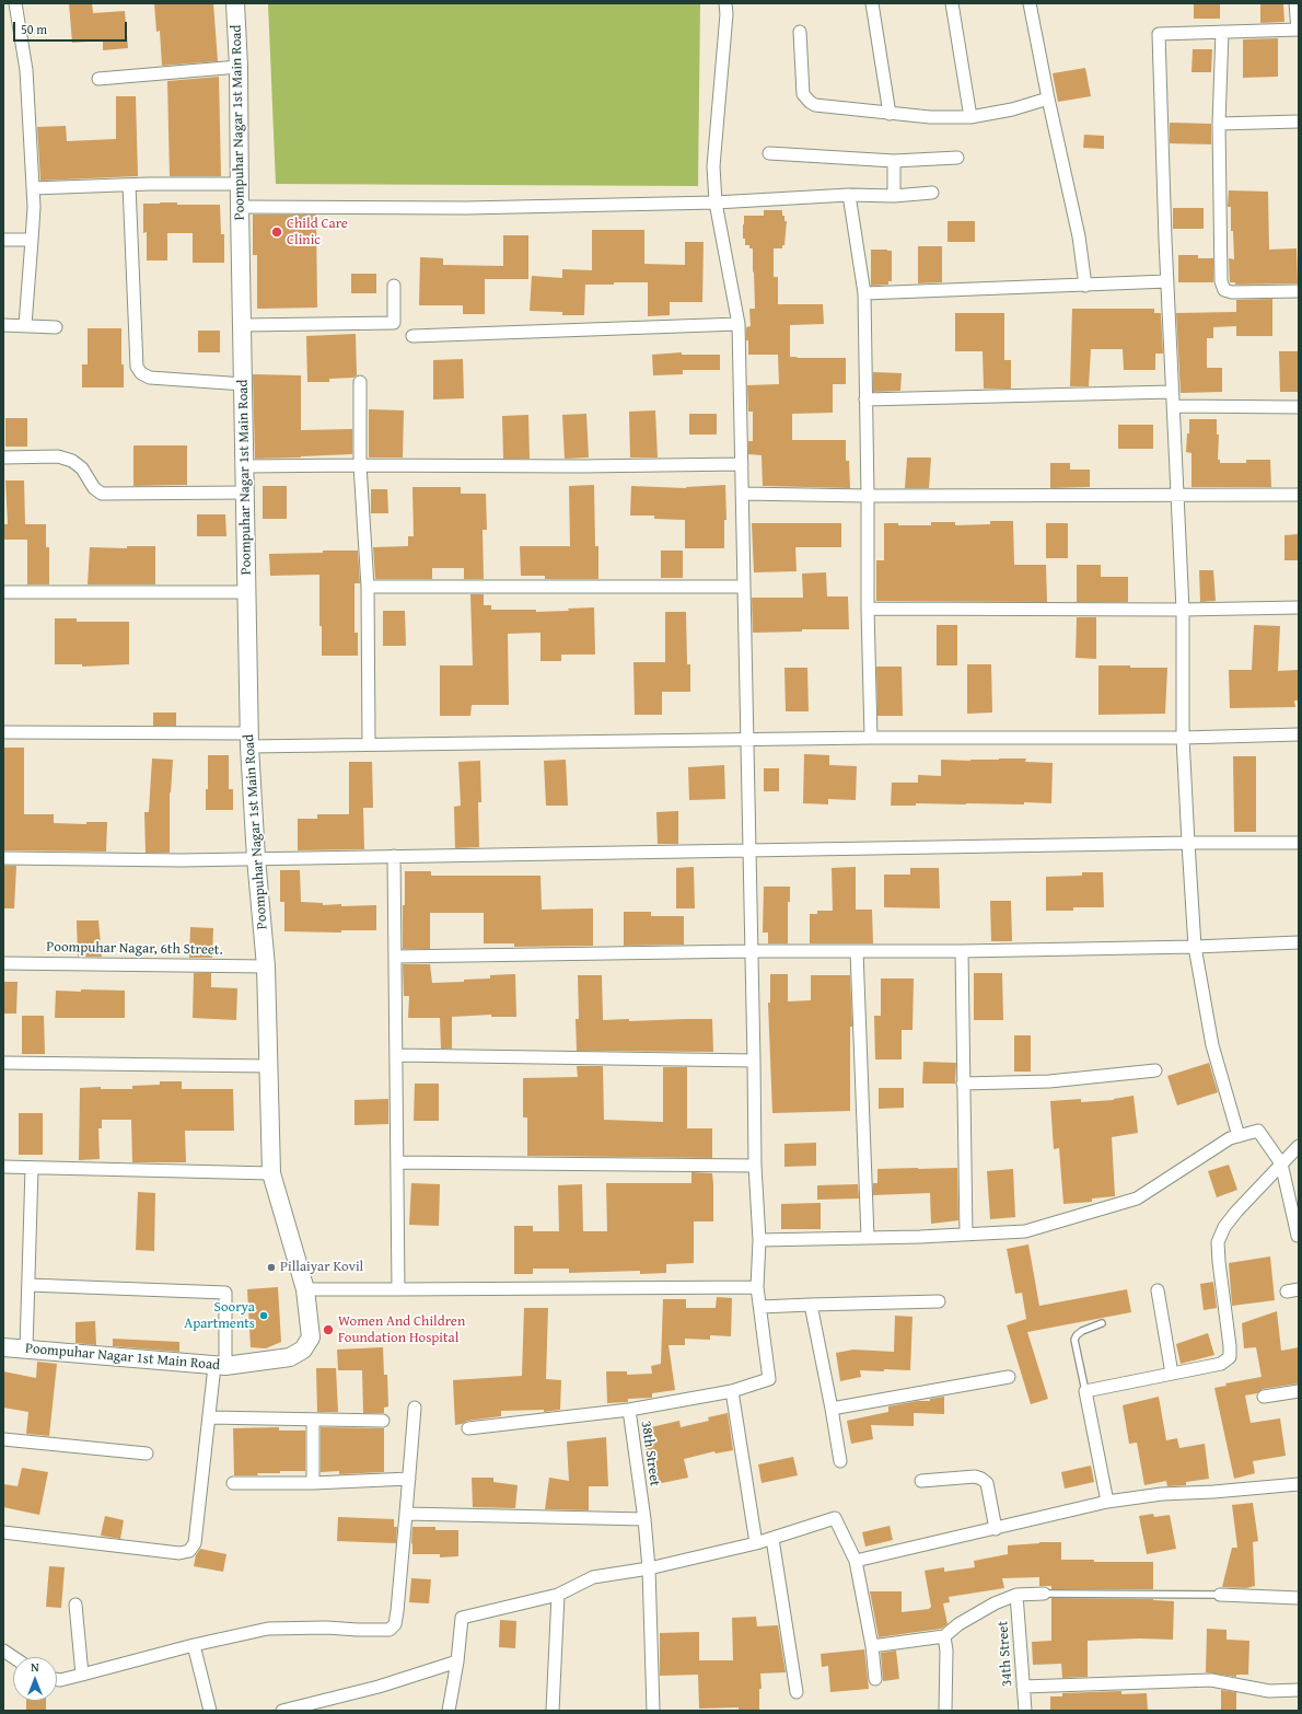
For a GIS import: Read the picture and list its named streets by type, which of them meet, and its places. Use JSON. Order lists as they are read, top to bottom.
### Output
{
  "streets": {
    "main road": ["Poompuhar Nagar 1st Main Road"],
    "street": ["Poompuhar Nagar, 6th Street.", "38th Street", "34th Street"]
  },
  "crossings": [
    ["Poompuhar Nagar 1st Main Road", "Poompuhar Nagar, 6th Street."]
  ],
  "places": [
    "Child Care Clinic",
    "Pillaiyar Kovil",
    "Soorya Apartments",
    "Women And Children Foundation Hospital"
  ],
  "scale_bar": "50 m",
  "north": "top"
}
